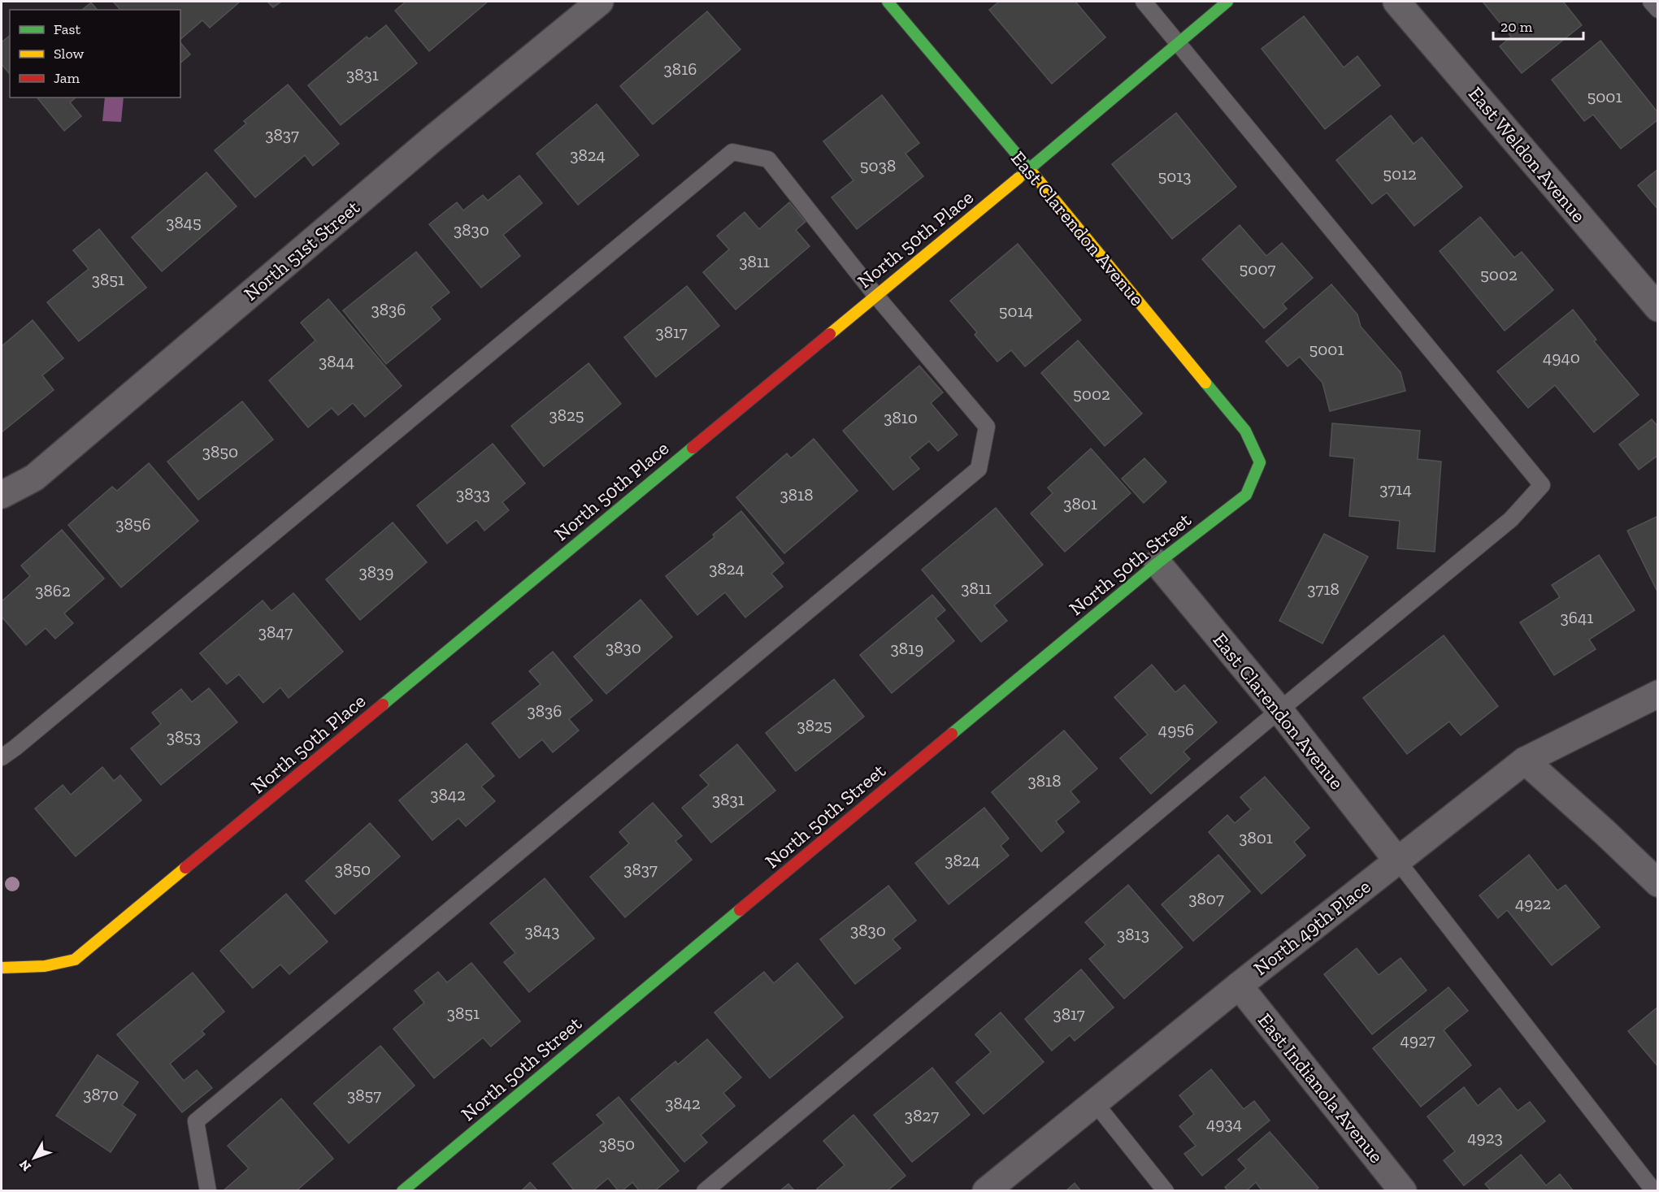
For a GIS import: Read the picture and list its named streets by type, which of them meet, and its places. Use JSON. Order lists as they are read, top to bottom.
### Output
{
  "streets": {
    "street": [
      "East Weldon Avenue",
      "East Clarendon Avenue",
      "North 50th Place",
      "North 51st Street",
      "North 50th Street",
      "North 49th Place",
      "East Indianola Avenue"
    ]
  },
  "crossings": [
    ["East Clarendon Avenue", "North 50th Place"],
    ["East Clarendon Avenue", "North 50th Street"],
    ["East Clarendon Avenue", "North 49th Place"],
    ["North 49th Place", "East Indianola Avenue"]
  ],
  "house_numbers": [
    "3816",
    "3831",
    "5001",
    "3837",
    "3824",
    "5038",
    "5012",
    "5013",
    "3845",
    "3830",
    "3811",
    "5007",
    "5002",
    "3851",
    "3836",
    "5014",
    "3817",
    "5001",
    "4940",
    "3844",
    "5002",
    "3825",
    "3810",
    "3850",
    "3714",
    "3833",
    "3818",
    "3801",
    "3856",
    "3824",
    "3839",
    "3811",
    "3718",
    "3862",
    "3641",
    "3847",
    "3830",
    "3819",
    "3836",
    "3825",
    "4956",
    "3853",
    "3818",
    "3842",
    "3831",
    "3801",
    "3824",
    "3850",
    "3837",
    "3807",
    "4922",
    "3830",
    "3843",
    "3813",
    "3851",
    "3817",
    "4927",
    "3870",
    "3857",
    "3842",
    "3827",
    "4934",
    "4923",
    "3850"
  ],
  "legend": ["Fast", "Slow", "Jam"],
  "scale_bar": "20 m",
  "north": "bottom left"
}
